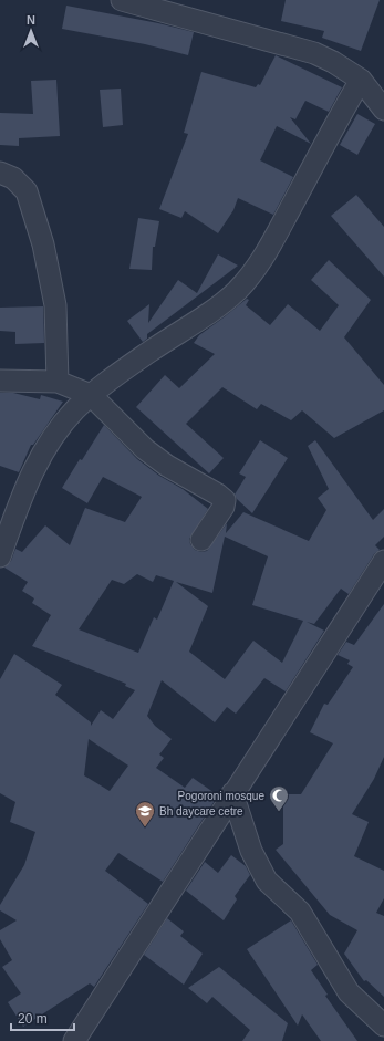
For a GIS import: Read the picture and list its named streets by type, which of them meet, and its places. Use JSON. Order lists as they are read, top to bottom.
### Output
{
  "places": {
    "mosque": ["Pogoroni mosque"],
    "school or university": ["Bh daycare cetre"]
  },
  "scale_bar": "20 m",
  "north": "top"
}
